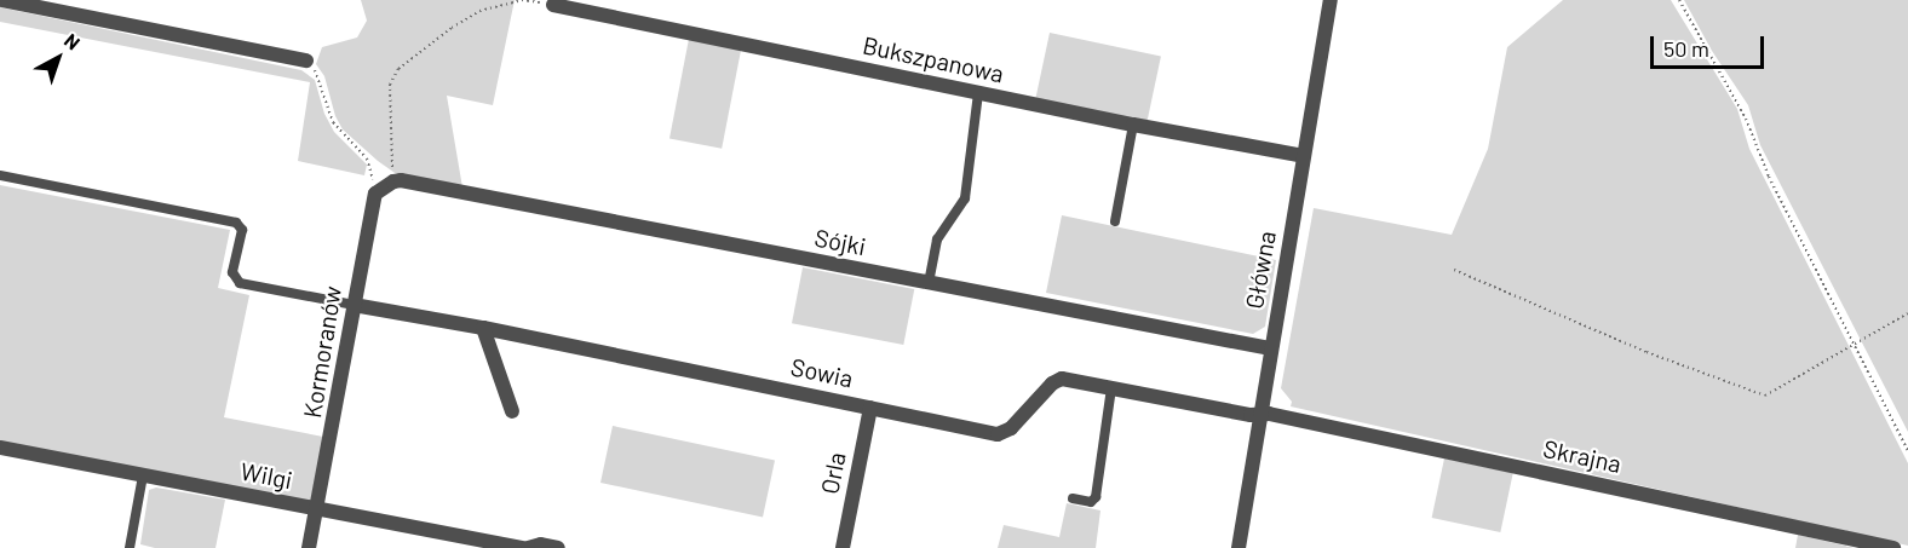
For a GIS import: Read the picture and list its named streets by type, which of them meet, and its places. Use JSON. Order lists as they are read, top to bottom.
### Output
{
  "streets": {
    "street": [
      "Bukszpanowa",
      "Sójki",
      "Główna",
      "Kormoranów",
      "Sowia",
      "Skrajna",
      "Orla",
      "Wilgi"
    ]
  },
  "crossings": [
    ["Bukszpanowa", "Główna"],
    ["Sójki", "Główna"],
    ["Główna", "Sowia"],
    ["Główna", "Skrajna"],
    ["Kormoranów", "Sowia"],
    ["Kormoranów", "Wilgi"],
    ["Sowia", "Skrajna"],
    ["Sowia", "Orla"]
  ],
  "scale_bar": "50 m",
  "north": "top right"
}
